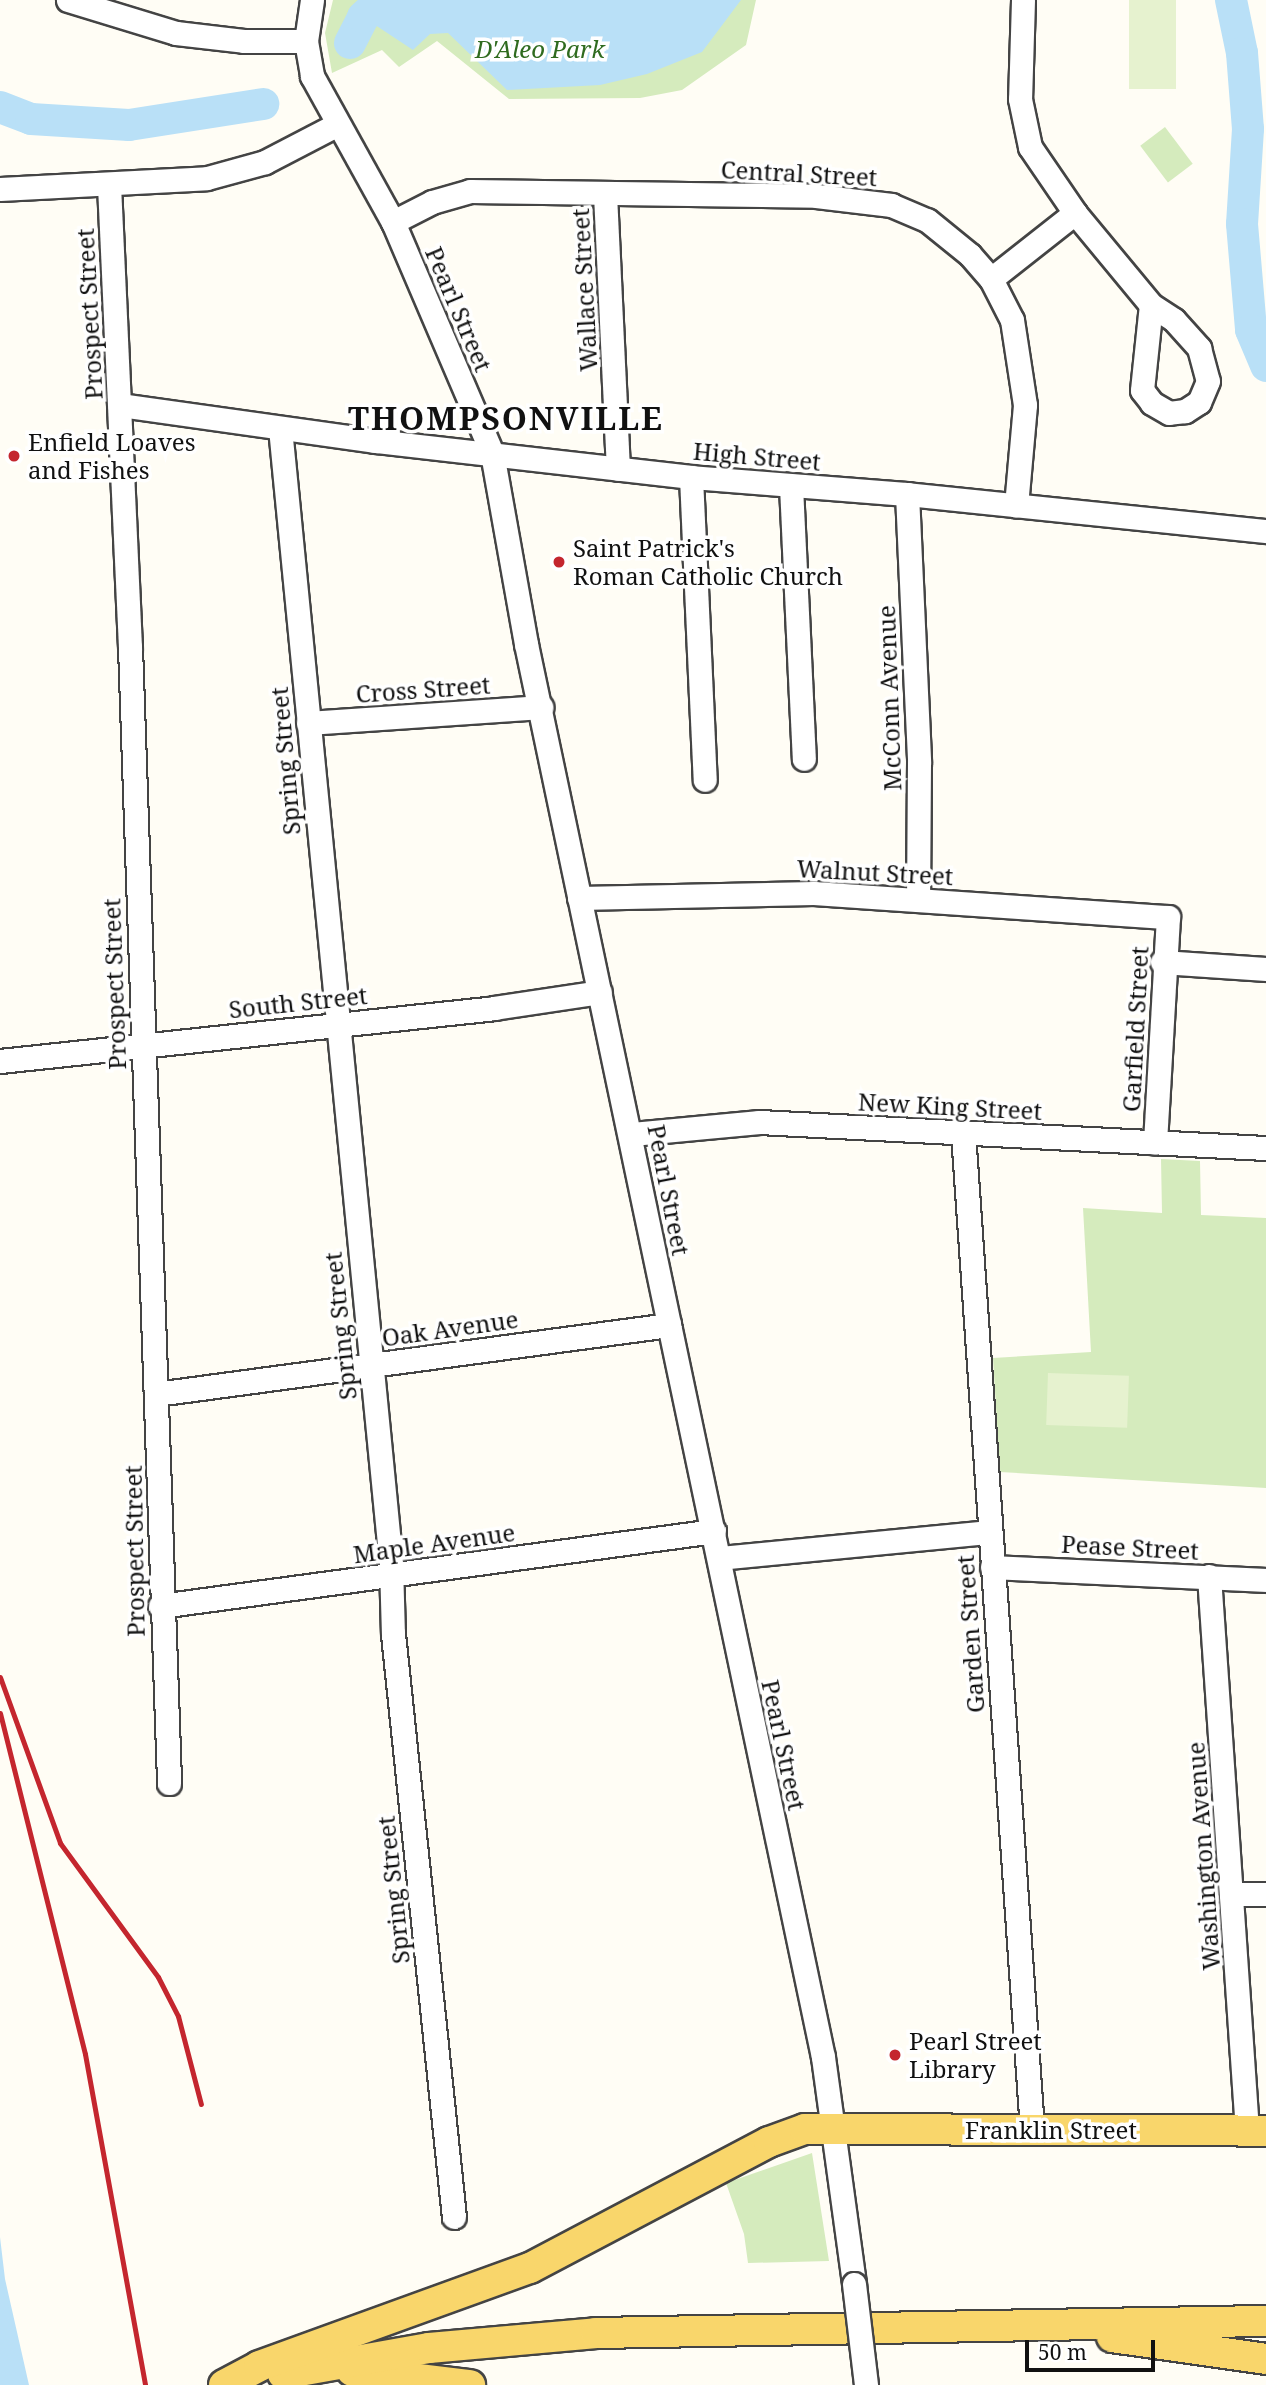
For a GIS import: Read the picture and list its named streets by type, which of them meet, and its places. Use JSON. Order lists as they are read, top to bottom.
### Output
{
  "streets": {
    "main road": ["Franklin Street"],
    "street": [
      "Central Street",
      "Wallace Street",
      "Pearl Street",
      "Prospect Street",
      "High Street",
      "Cross Street",
      "McConn Avenue",
      "Spring Street",
      "Walnut Street",
      "South Street",
      "Garfield Street",
      "New King Street",
      "Oak Avenue",
      "Maple Avenue",
      "Pease Street",
      "Garden Street",
      "Washington Avenue"
    ]
  },
  "crossings": [
    ["Central Street", "Wallace Street"],
    ["Central Street", "Pearl Street"],
    ["Central Street", "High Street"],
    ["Wallace Street", "High Street"],
    ["Pearl Street", "High Street"],
    ["Pearl Street", "Cross Street"],
    ["Pearl Street", "Walnut Street"],
    ["Pearl Street", "South Street"],
    ["Pearl Street", "New King Street"],
    ["Pearl Street", "Oak Avenue"],
    ["Pearl Street", "Maple Avenue"],
    ["Pearl Street", "Franklin Street"],
    ["Prospect Street", "High Street"],
    ["Prospect Street", "South Street"],
    ["Prospect Street", "Oak Avenue"],
    ["Prospect Street", "Maple Avenue"],
    ["High Street", "McConn Avenue"],
    ["High Street", "Spring Street"],
    ["Cross Street", "Spring Street"],
    ["McConn Avenue", "Walnut Street"],
    ["Spring Street", "South Street"],
    ["Spring Street", "Oak Avenue"],
    ["Spring Street", "Maple Avenue"],
    ["Walnut Street", "Garfield Street"],
    ["Garfield Street", "New King Street"],
    ["New King Street", "Garden Street"],
    ["Pease Street", "Garden Street"],
    ["Pease Street", "Washington Avenue"],
    ["Garden Street", "Franklin Street"],
    ["Washington Avenue", "Franklin Street"]
  ],
  "districts": ["THOMPSONVILLE"],
  "parks": ["D'Aleo Park"],
  "places": ["Enfield Loaves and Fishes", "Saint Patrick's Roman Catholic Church", "Pearl Street Library"],
  "scale_bar": "50 m"
}
